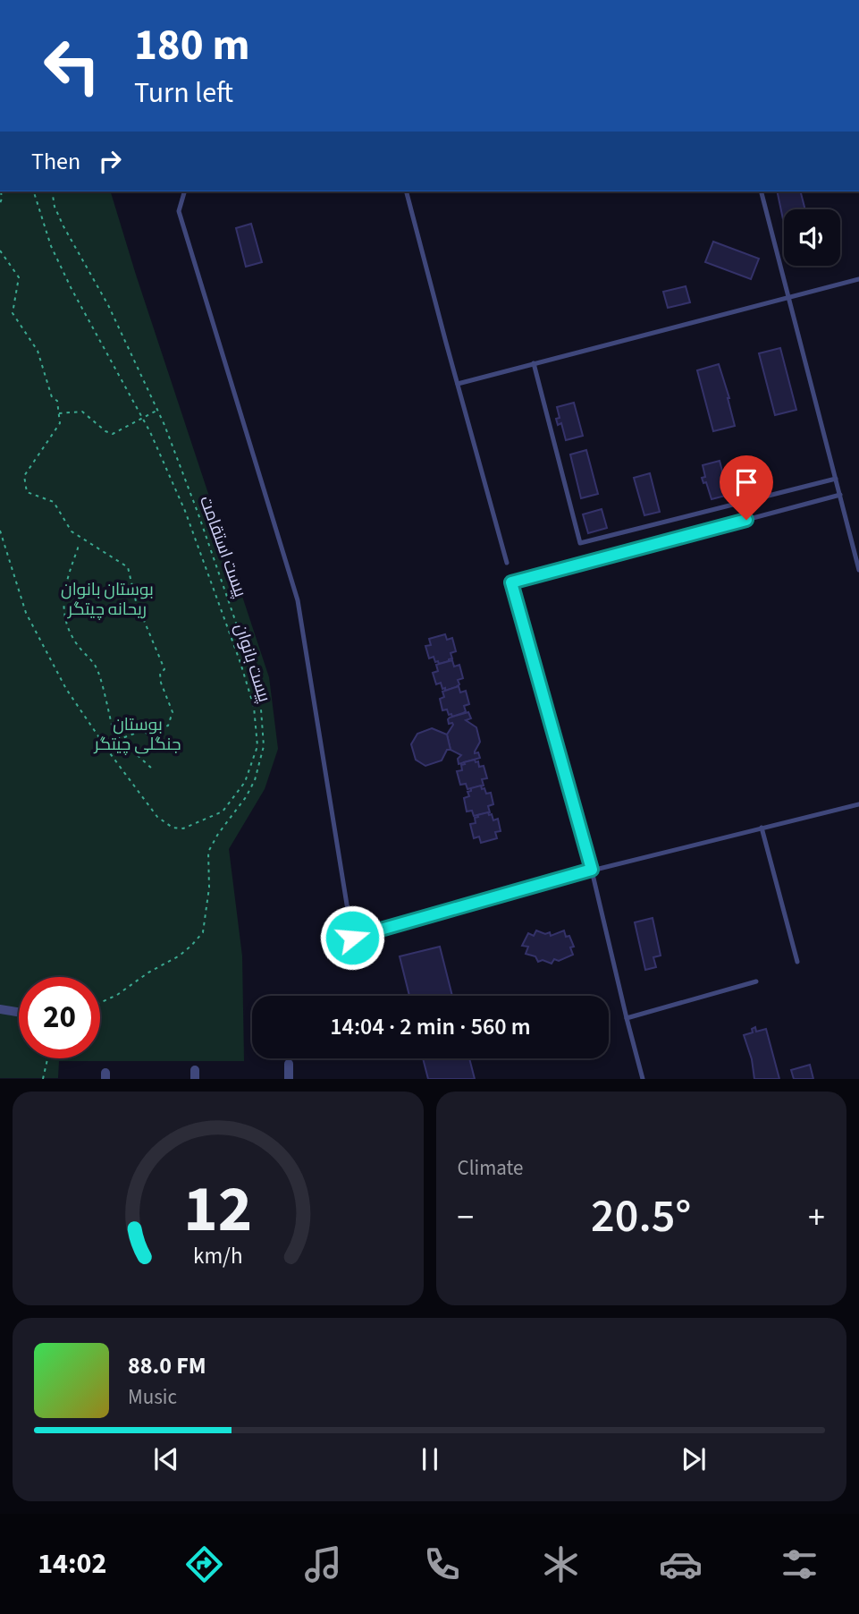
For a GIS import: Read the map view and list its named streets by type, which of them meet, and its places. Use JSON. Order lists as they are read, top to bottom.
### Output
{
  "streets": {
    "path": ["پیست استقامت", "پیست بانوان"]
  },
  "parks": ["بوستان بانوان ریحانه چیتگر", "بوستان جنگلی چیتگر"],
  "page": {
    "turn": ["180 m", "Turn left"],
    "then": "Then",
    "limit": "20",
    "trip": "14:04 · 2 min · 560 m",
    "tile": "Climate",
    "heat": ["−", "20.5°", "+"],
    "song": ["88.0 FM", "Music"],
    "tabs": "14:02",
    "gauge": ["12", "km/h"]
  }
}
